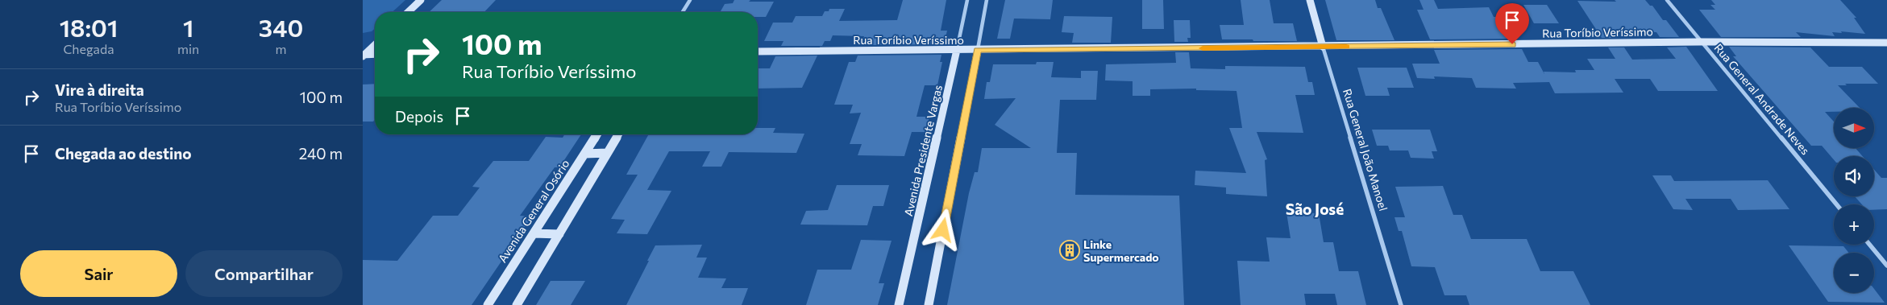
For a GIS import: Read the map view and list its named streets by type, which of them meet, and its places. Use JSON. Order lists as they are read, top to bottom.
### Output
{
  "streets": {
    "main road": [
      "Rua Toríbio Veríssimo",
      "Rua General João Manoel",
      "Avenida Presidente Vargas",
      "Avenida General Osório"
    ],
    "street": ["Rua General Andrade Neves"]
  },
  "crossings": [
    ["Rua Toríbio Veríssimo", "Rua General Andrade Neves"],
    ["Rua Toríbio Veríssimo", "Rua General João Manoel"],
    ["Rua Toríbio Veríssimo", "Avenida Presidente Vargas"]
  ],
  "districts": ["São José"],
  "places": {
    "building": ["Linke Supermercado"]
  },
  "north": "right",
  "page": {
    "eta": [
      "18:01",
      "Chegada",
      "1",
      "min",
      "340",
      "m"
    ],
    "turn": ["100 m", "Rua Toríbio Veríssimo"],
    "list": [
      {
        "name": "Vire à direita",
        "note": "Rua Toríbio Veríssimo",
        "value": "100 m"
      },
      {
        "name": "Chegada ao destino",
        "value": "240 m"
      }
    ],
    "then": "Depois",
    "map_buttons": ["+", "−"],
    "buttons": ["Sair", "Compartilhar"]
  }
}
